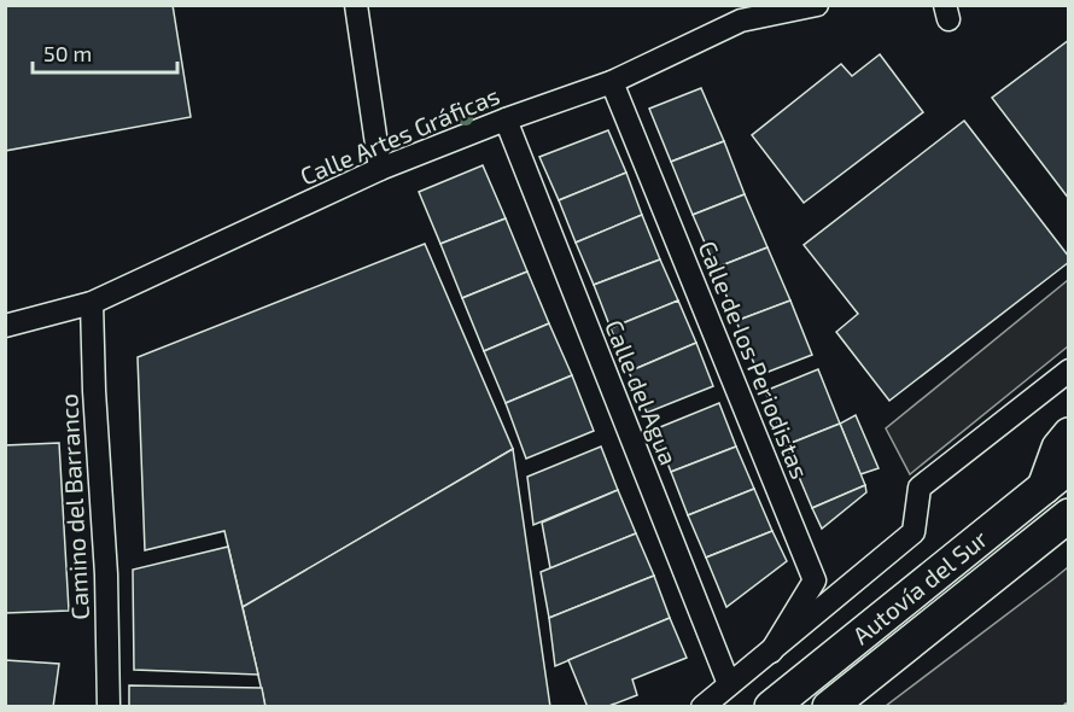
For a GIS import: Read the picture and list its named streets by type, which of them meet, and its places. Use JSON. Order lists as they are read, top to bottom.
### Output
{
  "streets": {
    "highway": ["Autovía del Sur"],
    "street": [
      "Calle Artes Gráficas",
      "Calle de los Periodistas",
      "Calle del Agua",
      "Camino del Barranco"
    ]
  },
  "crossings": [
    ["Calle Artes Gráficas", "Calle de los Periodistas"],
    ["Calle Artes Gráficas", "Calle del Agua"],
    ["Calle Artes Gráficas", "Camino del Barranco"]
  ],
  "scale_bar": "50 m"
}
